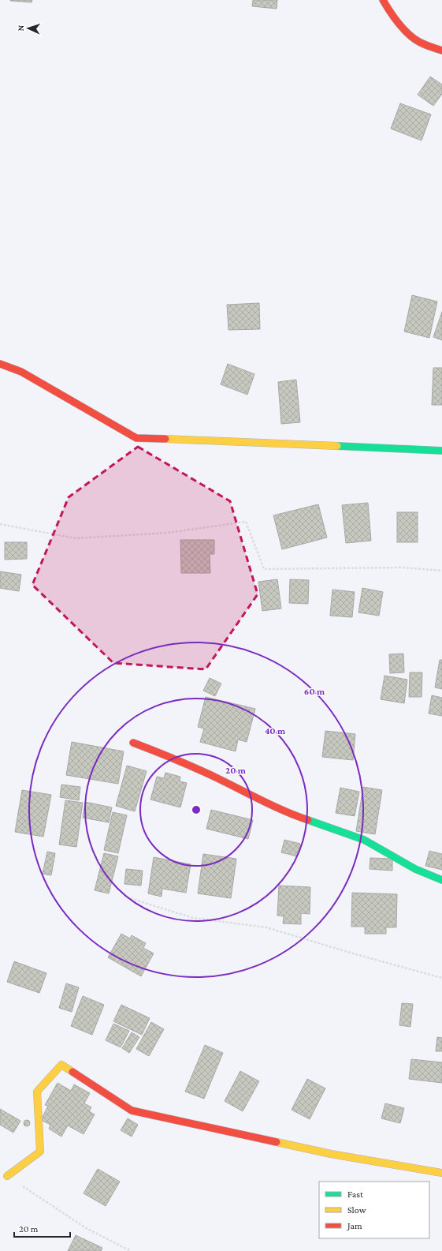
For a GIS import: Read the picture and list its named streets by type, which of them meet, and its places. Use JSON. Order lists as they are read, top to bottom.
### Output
{
  "legend": ["Fast", "Slow", "Jam"],
  "scale_bar": "20 m",
  "north": "left",
  "rings": ["60 m", "40 m", "20 m"]
}
